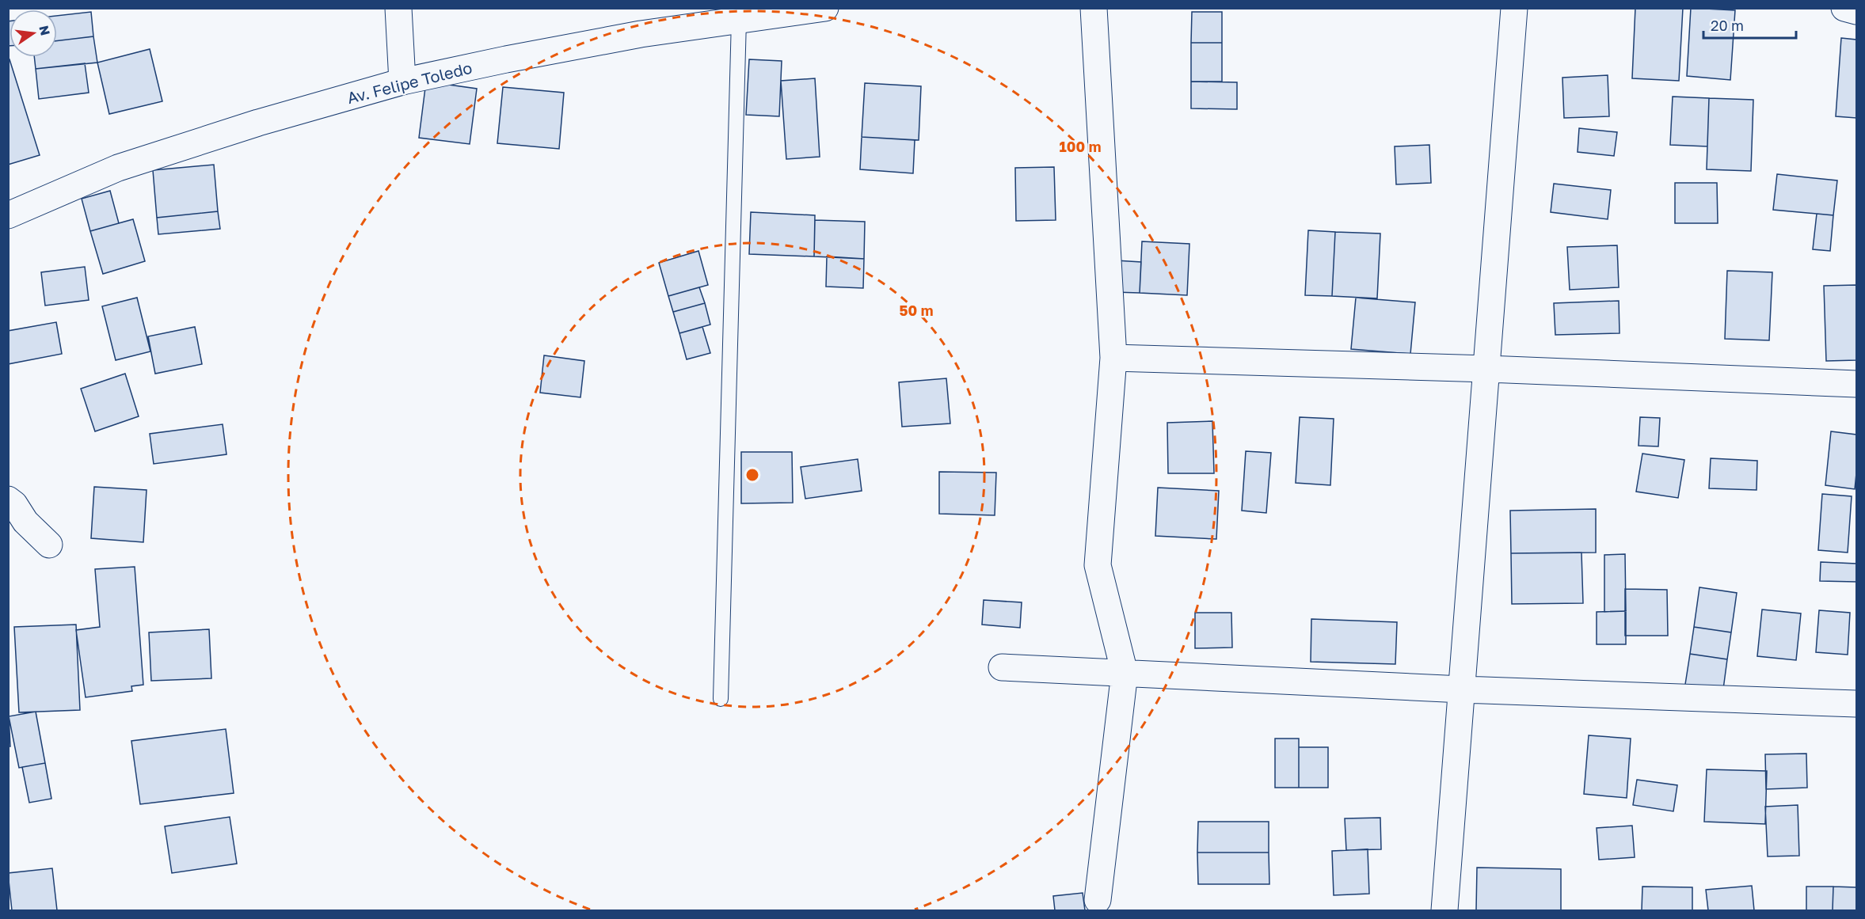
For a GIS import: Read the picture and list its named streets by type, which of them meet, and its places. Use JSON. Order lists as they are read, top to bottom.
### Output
{
  "streets": {
    "street": ["Av. Felipe Toledo"]
  },
  "scale_bar": "20 m",
  "north": "right",
  "rings": ["100 m", "50 m"]
}
